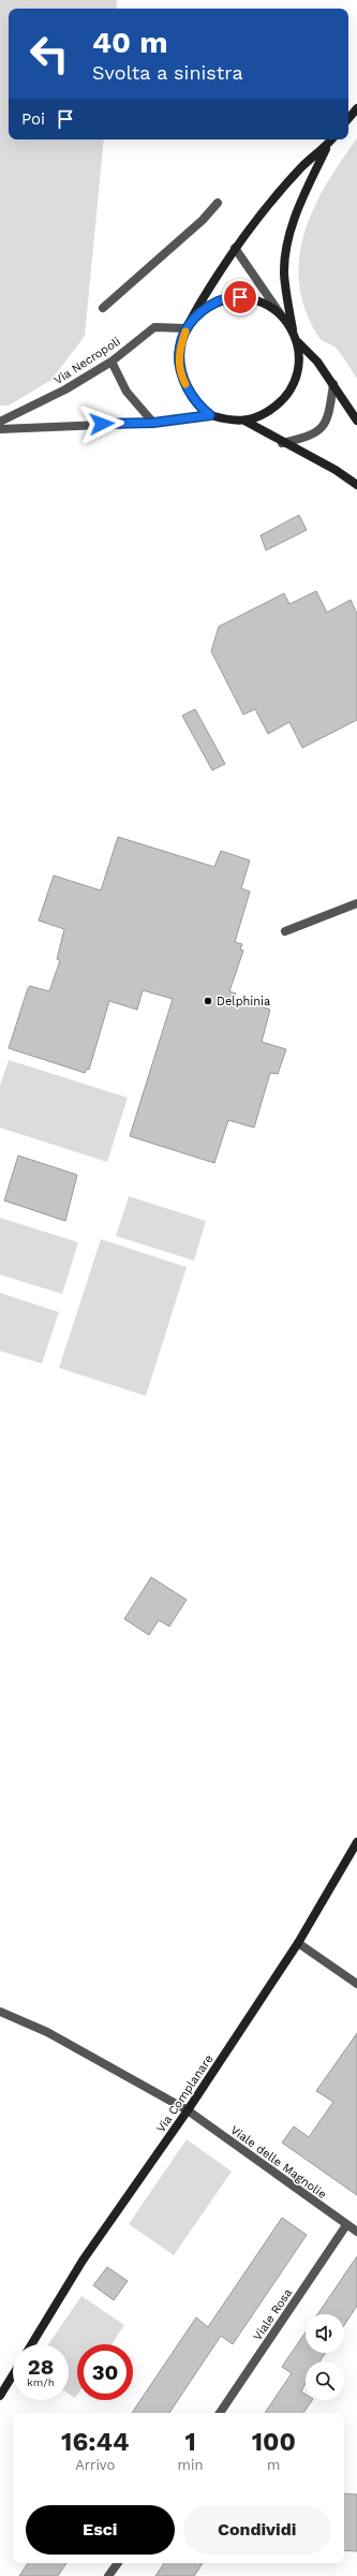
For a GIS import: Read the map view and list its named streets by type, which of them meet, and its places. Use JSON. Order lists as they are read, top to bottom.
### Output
{
  "streets": {
    "street": [
      "Via Necropoli",
      "Via Complanare",
      "Viale delle Magnolie",
      "Viale Rosa"
    ]
  },
  "crossings": [
    ["Via Complanare", "Viale delle Magnolie"],
    ["Viale delle Magnolie", "Viale Rosa"]
  ],
  "places": ["Delphinia"],
  "page": {
    "turn": ["40 m", "Svolta a sinistra"],
    "then": "Poi",
    "speed": "28 km/h",
    "limit": "30",
    "eta": [
      "16:44",
      "Arrivo",
      "1",
      "min",
      "100",
      "m"
    ],
    "buttons": ["Esci", "Condividi"]
  }
}
